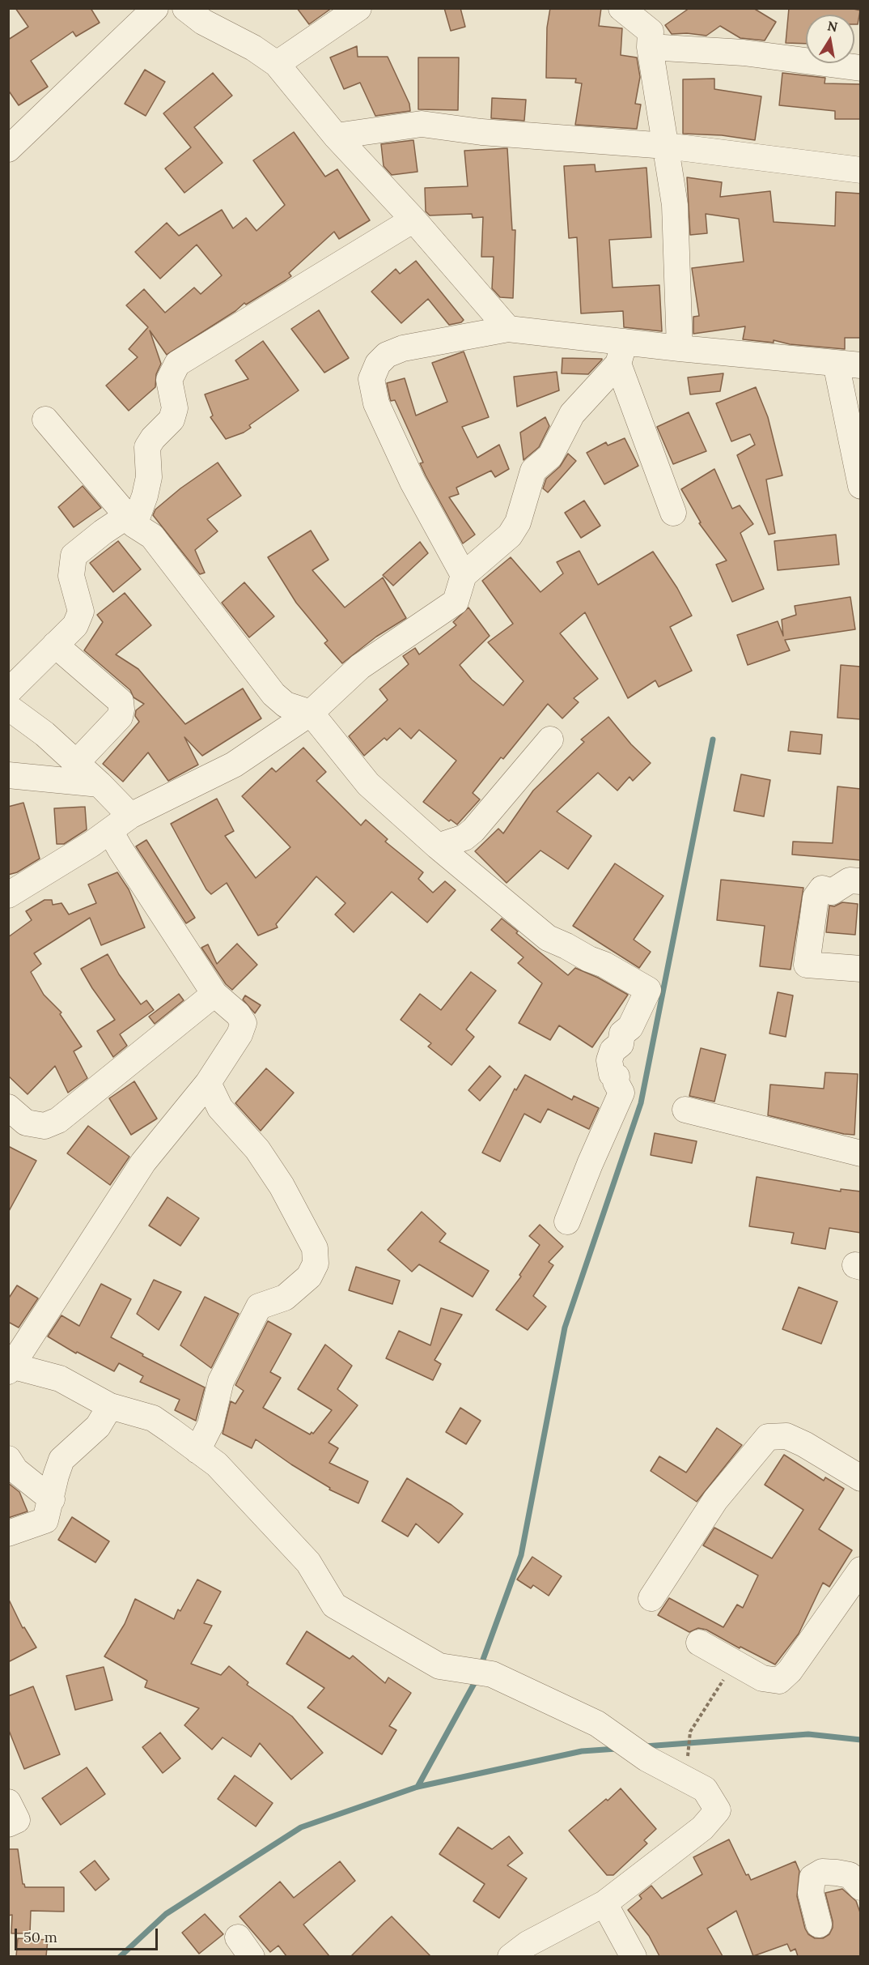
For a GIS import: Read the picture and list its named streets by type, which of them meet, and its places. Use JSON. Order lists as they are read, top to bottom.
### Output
{
  "scale_bar": "50 m",
  "north": "top"
}
